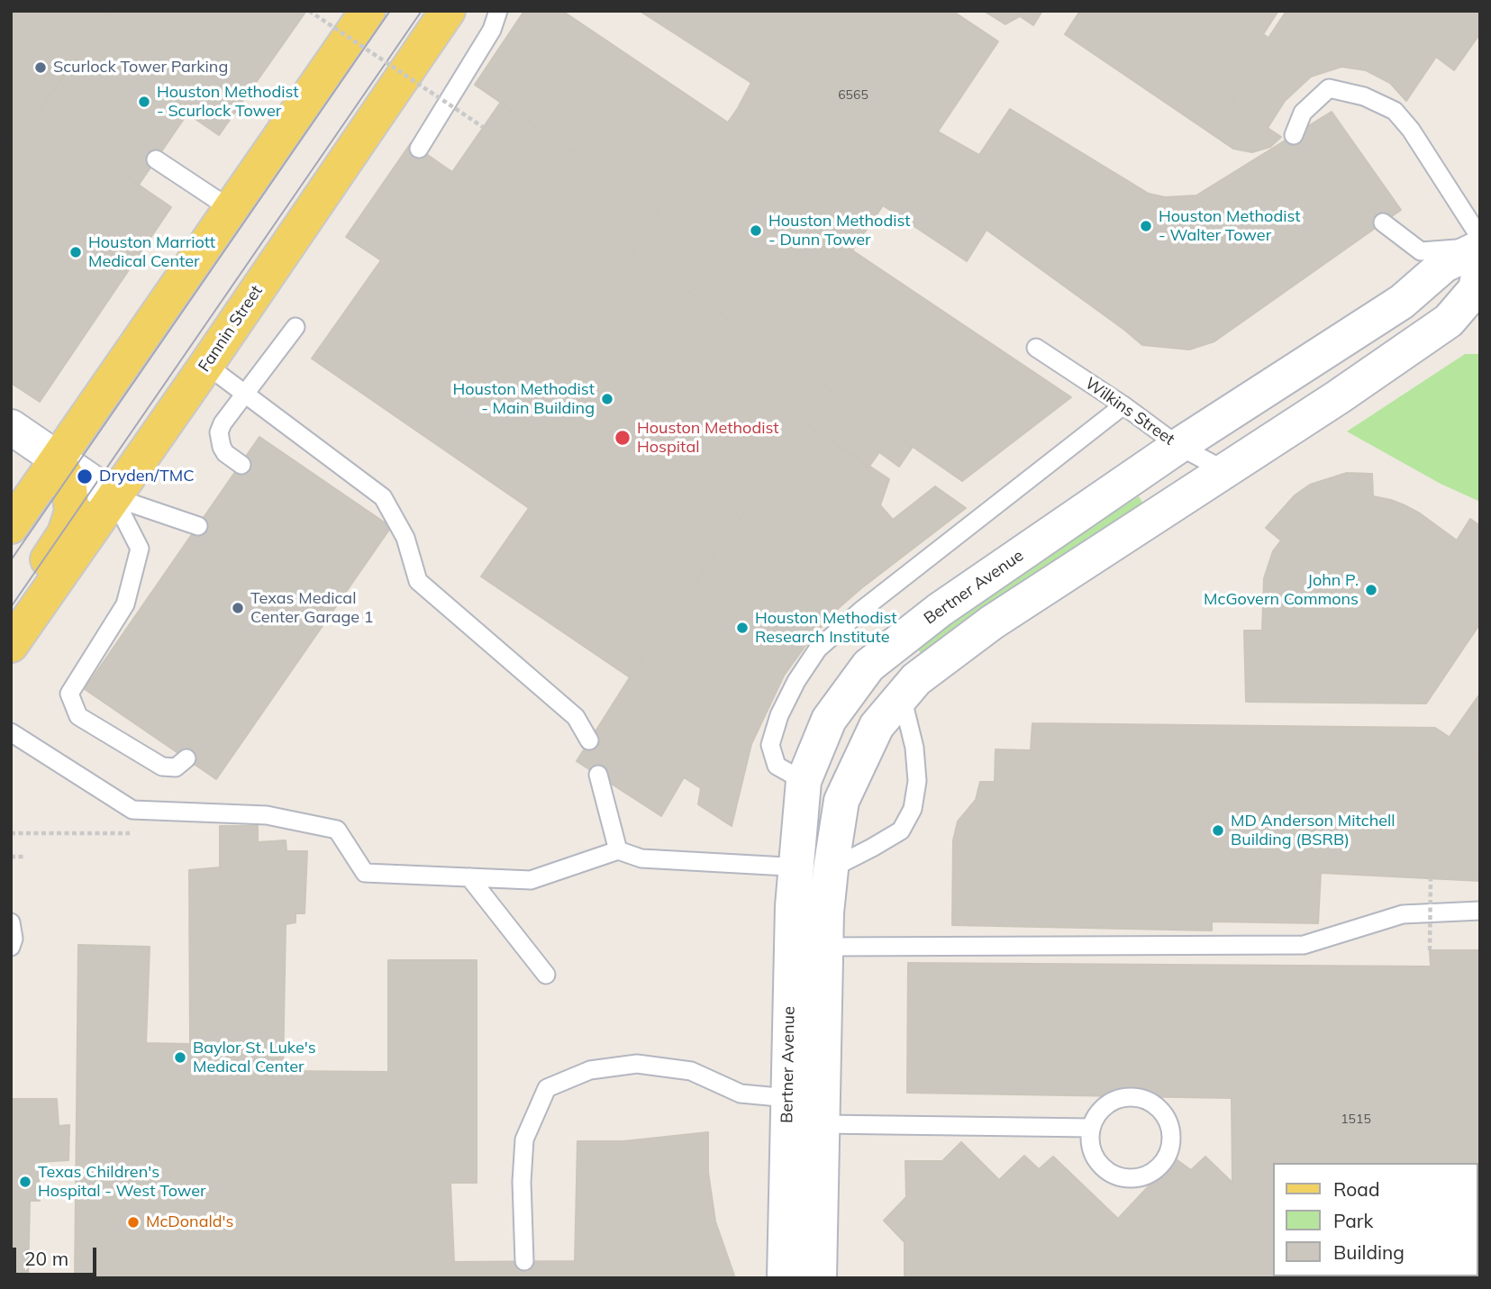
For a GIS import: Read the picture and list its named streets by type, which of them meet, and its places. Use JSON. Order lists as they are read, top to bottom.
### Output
{
  "streets": {
    "main road": ["Fannin Street"],
    "street": ["Bertner Avenue"],
    "lane": ["Wilkins Street"]
  },
  "crossings": [
    ["Wilkins Street", "Bertner Avenue"]
  ],
  "places": [
    "Scurlock Tower Parking",
    "Houston Methodist - Scurlock Tower",
    "Houston Methodist - Walter Tower",
    "Houston Methodist - Dunn Tower",
    "Houston Marriott Medical Center",
    "Houston Methodist - Main Building",
    "Houston Methodist Hospital",
    "Dryden/TMC",
    "John P. McGovern Commons",
    "Texas Medical Center Garage 1",
    "Houston Methodist Research Institute",
    "MD Anderson Mitchell Building (BSRB)",
    "Baylor St. Luke's Medical Center",
    "Texas Children's Hospital - West Tower",
    "McDonald's"
  ],
  "house_numbers": ["6565", "1515"],
  "legend": ["Road", "Park", "Building"],
  "scale_bar": "20 m"
}
